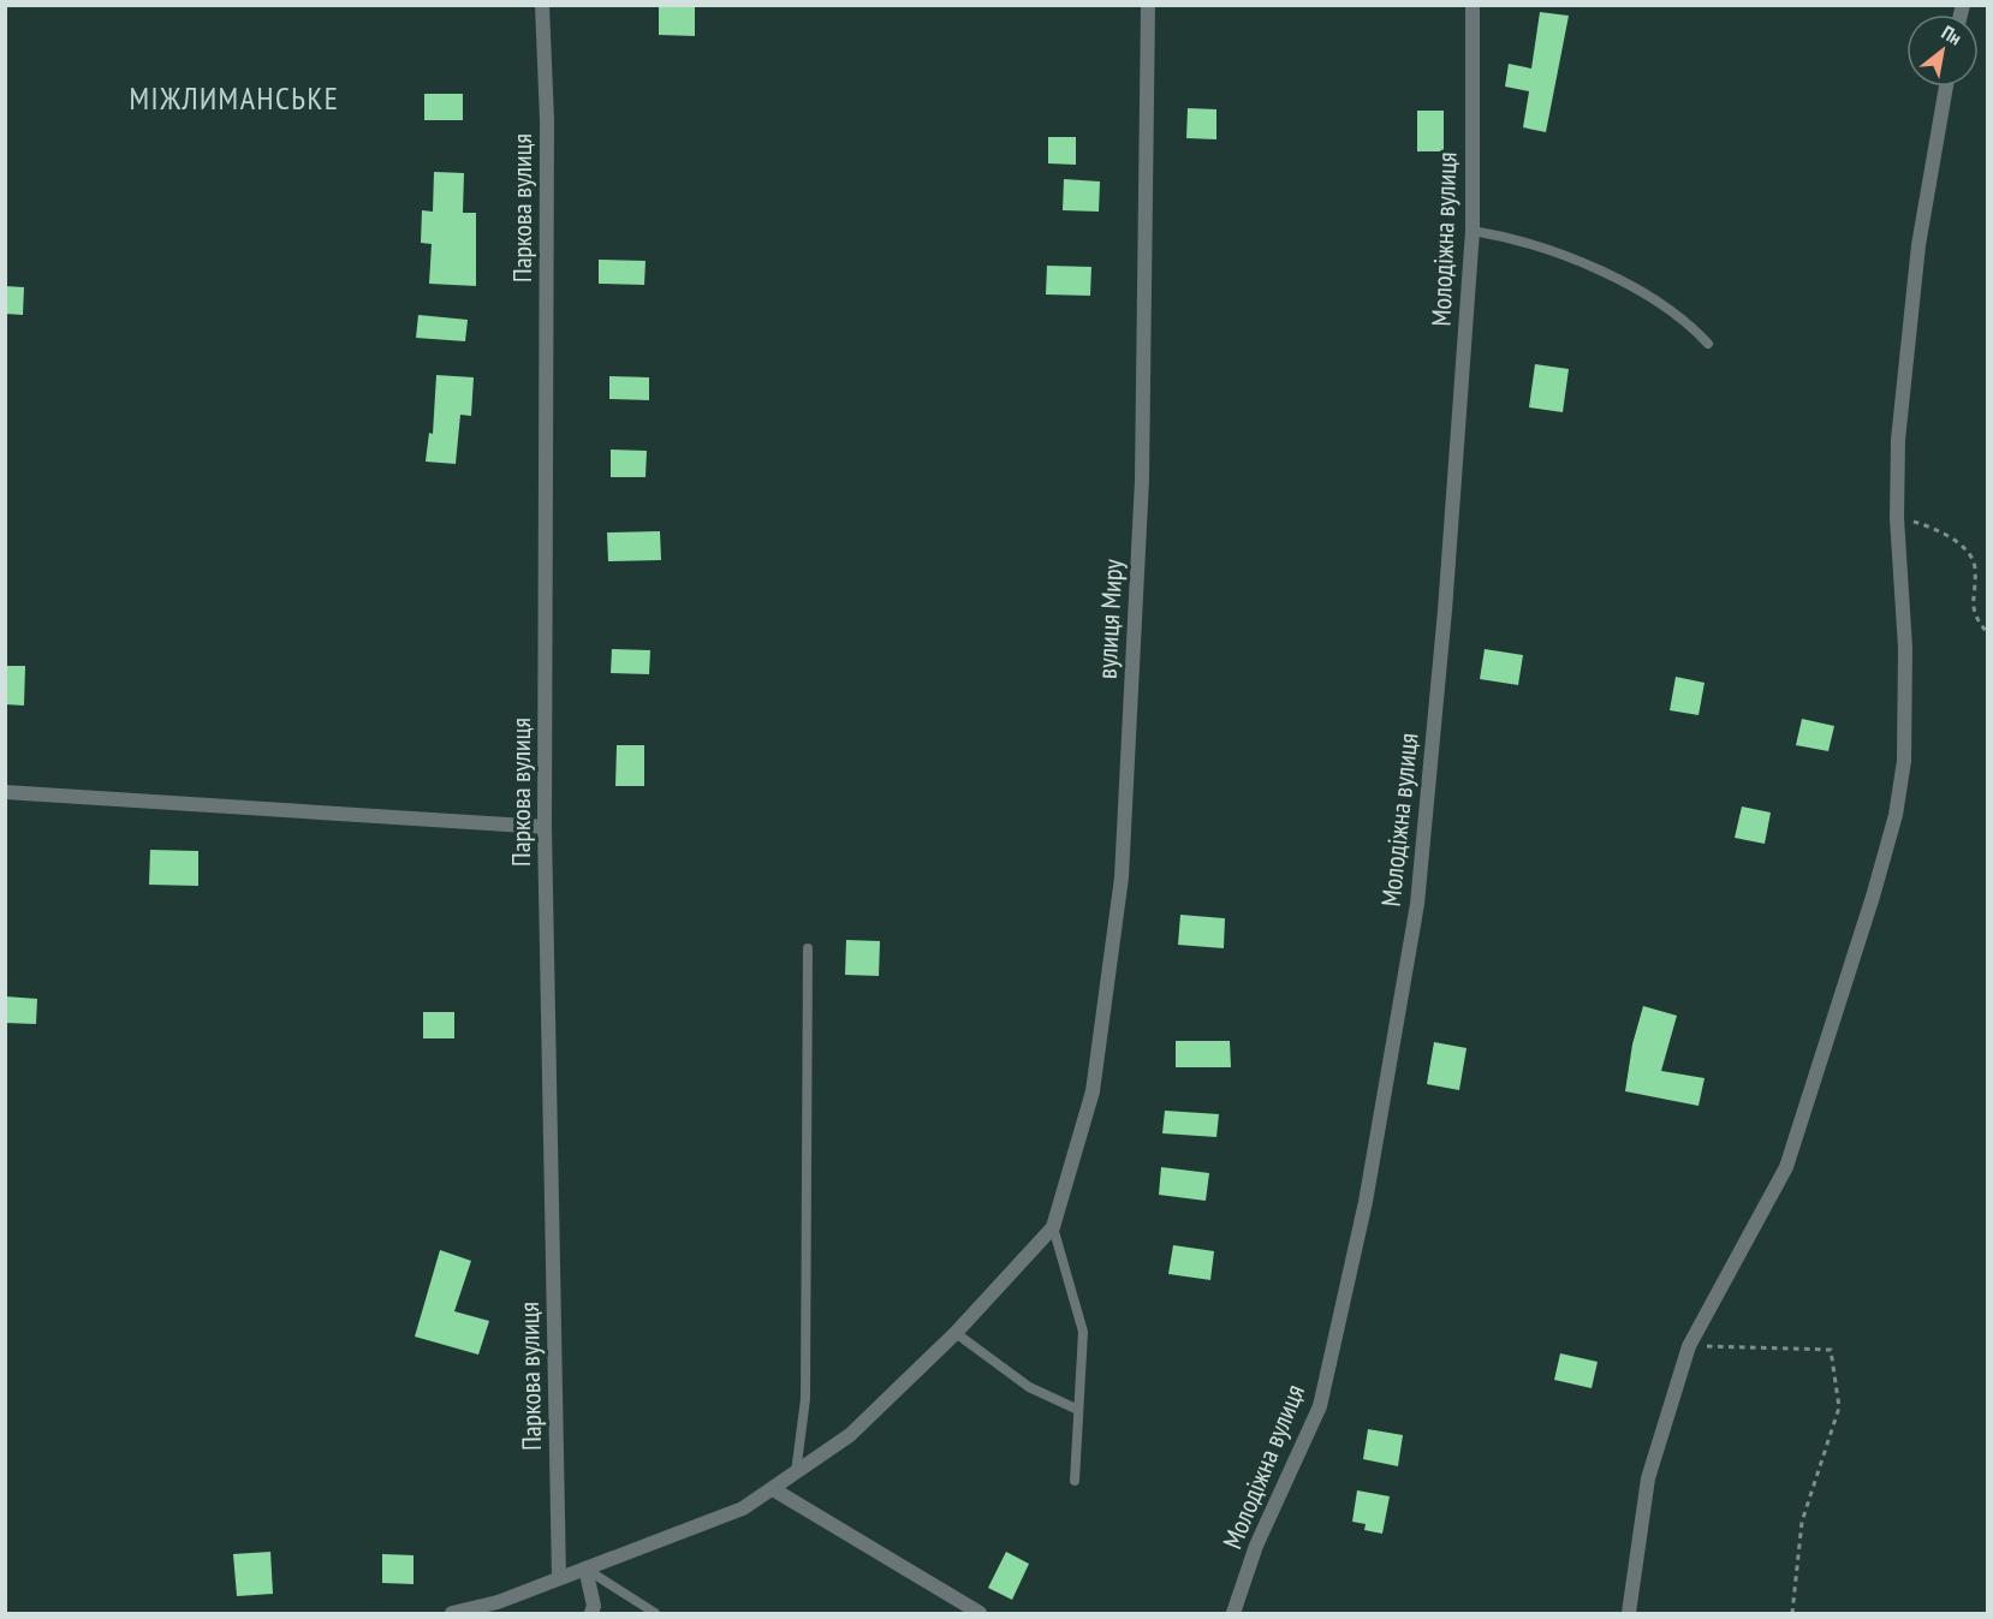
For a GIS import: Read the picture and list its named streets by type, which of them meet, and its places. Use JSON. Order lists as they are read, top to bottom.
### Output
{
  "streets": {
    "street": ["Паркова вулиця", "Молодіжна вулиця", "вулиця Миру"]
  },
  "districts": ["МІЖЛИМАНСЬКЕ"],
  "north": "top right"
}
